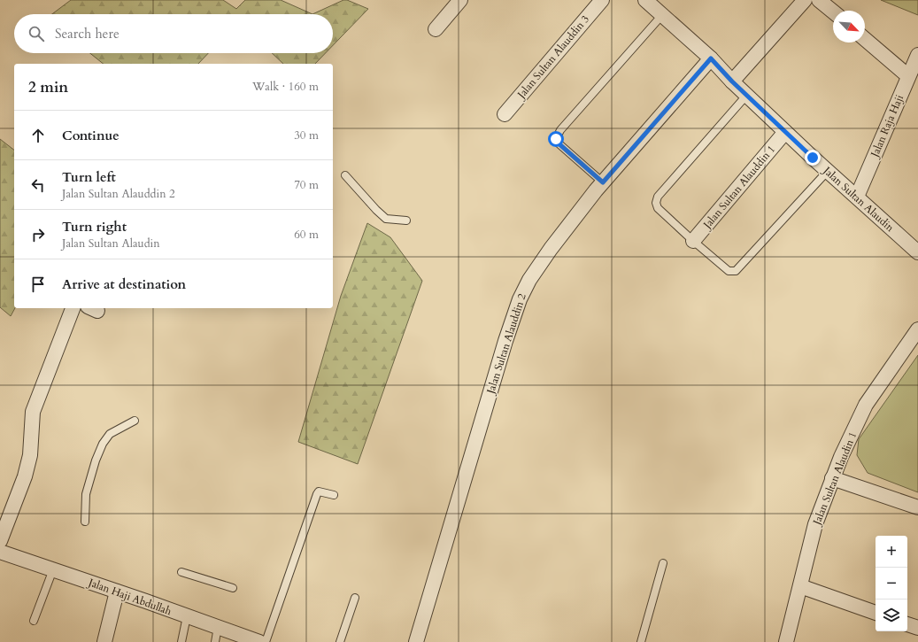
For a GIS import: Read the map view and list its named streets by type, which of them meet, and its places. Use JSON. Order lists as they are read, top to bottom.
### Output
{
  "streets": {
    "street": [
      "Jalan Sultan Alauddin 3",
      "Jalan Raja Haji",
      "Jalan Sultan Alauddin 1",
      "Jalan Sultan Alaudin",
      "Jalan Sultan Alauddin 2",
      "Jalan Sultan Alaudin 1",
      "Jalan Haji Abdullah"
    ]
  },
  "crossings": [
    ["Jalan Raja Haji", "Jalan Sultan Alaudin"],
    ["Jalan Sultan Alauddin 1", "Jalan Sultan Alaudin"],
    ["Jalan Sultan Alaudin", "Jalan Sultan Alauddin 2"]
  ],
  "north": "bottom right",
  "page": {
    "search": "Search here",
    "heading": ["2 min", "Walk · 160 m"],
    "list": [
      ["Continue", "30 m"],
      ["Turn left", "Jalan Sultan Alauddin 2", "70 m"],
      ["Turn right", "Jalan Sultan Alaudin", "60 m"],
      "Arrive at destination"
    ],
    "map_buttons": ["+", "−"]
  }
}
